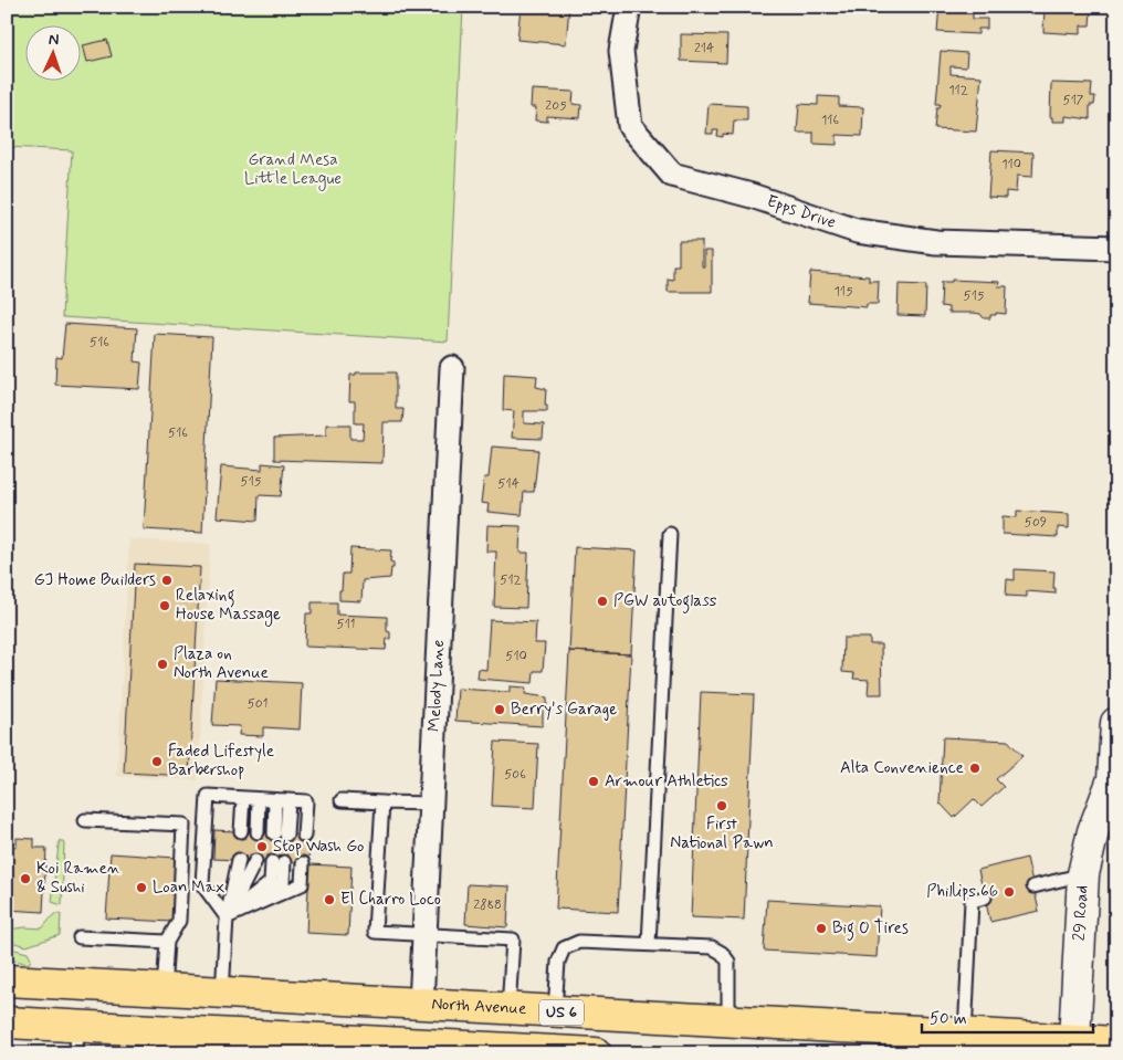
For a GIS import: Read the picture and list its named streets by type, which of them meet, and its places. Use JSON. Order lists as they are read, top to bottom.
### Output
{
  "streets": {
    "main road": ["29 Road", "North Avenue", "US 6"],
    "street": ["Epps Drive", "Melody Lane"]
  },
  "crossings": [
    ["Melody Lane", "North Avenue"],
    ["29 Road", "North Avenue"]
  ],
  "parks": ["Grand Mesa Little League"],
  "places": [
    "GJ Home Builders",
    "PGW autoglass",
    "Relaxing House Massage",
    "Plaza on North Avenue",
    "Berry's Garage",
    "Faded Lifestyle Barbershop",
    "Alta Convenience",
    "Armour Athletics",
    "First National Pawn",
    "Stop Wash Go",
    "Koi Ramen & Sushi",
    "Loan Max",
    "Phillips 66",
    "El Charro Loco",
    "Big O Tires"
  ],
  "house_numbers": [
    "214",
    "112",
    "517",
    "205",
    "116",
    "110",
    "115",
    "515",
    "516",
    "516",
    "515",
    "514",
    "509",
    "512",
    "511",
    "510",
    "501",
    "506",
    "2888"
  ],
  "scale_bar": "50 m",
  "north": "top"
}
